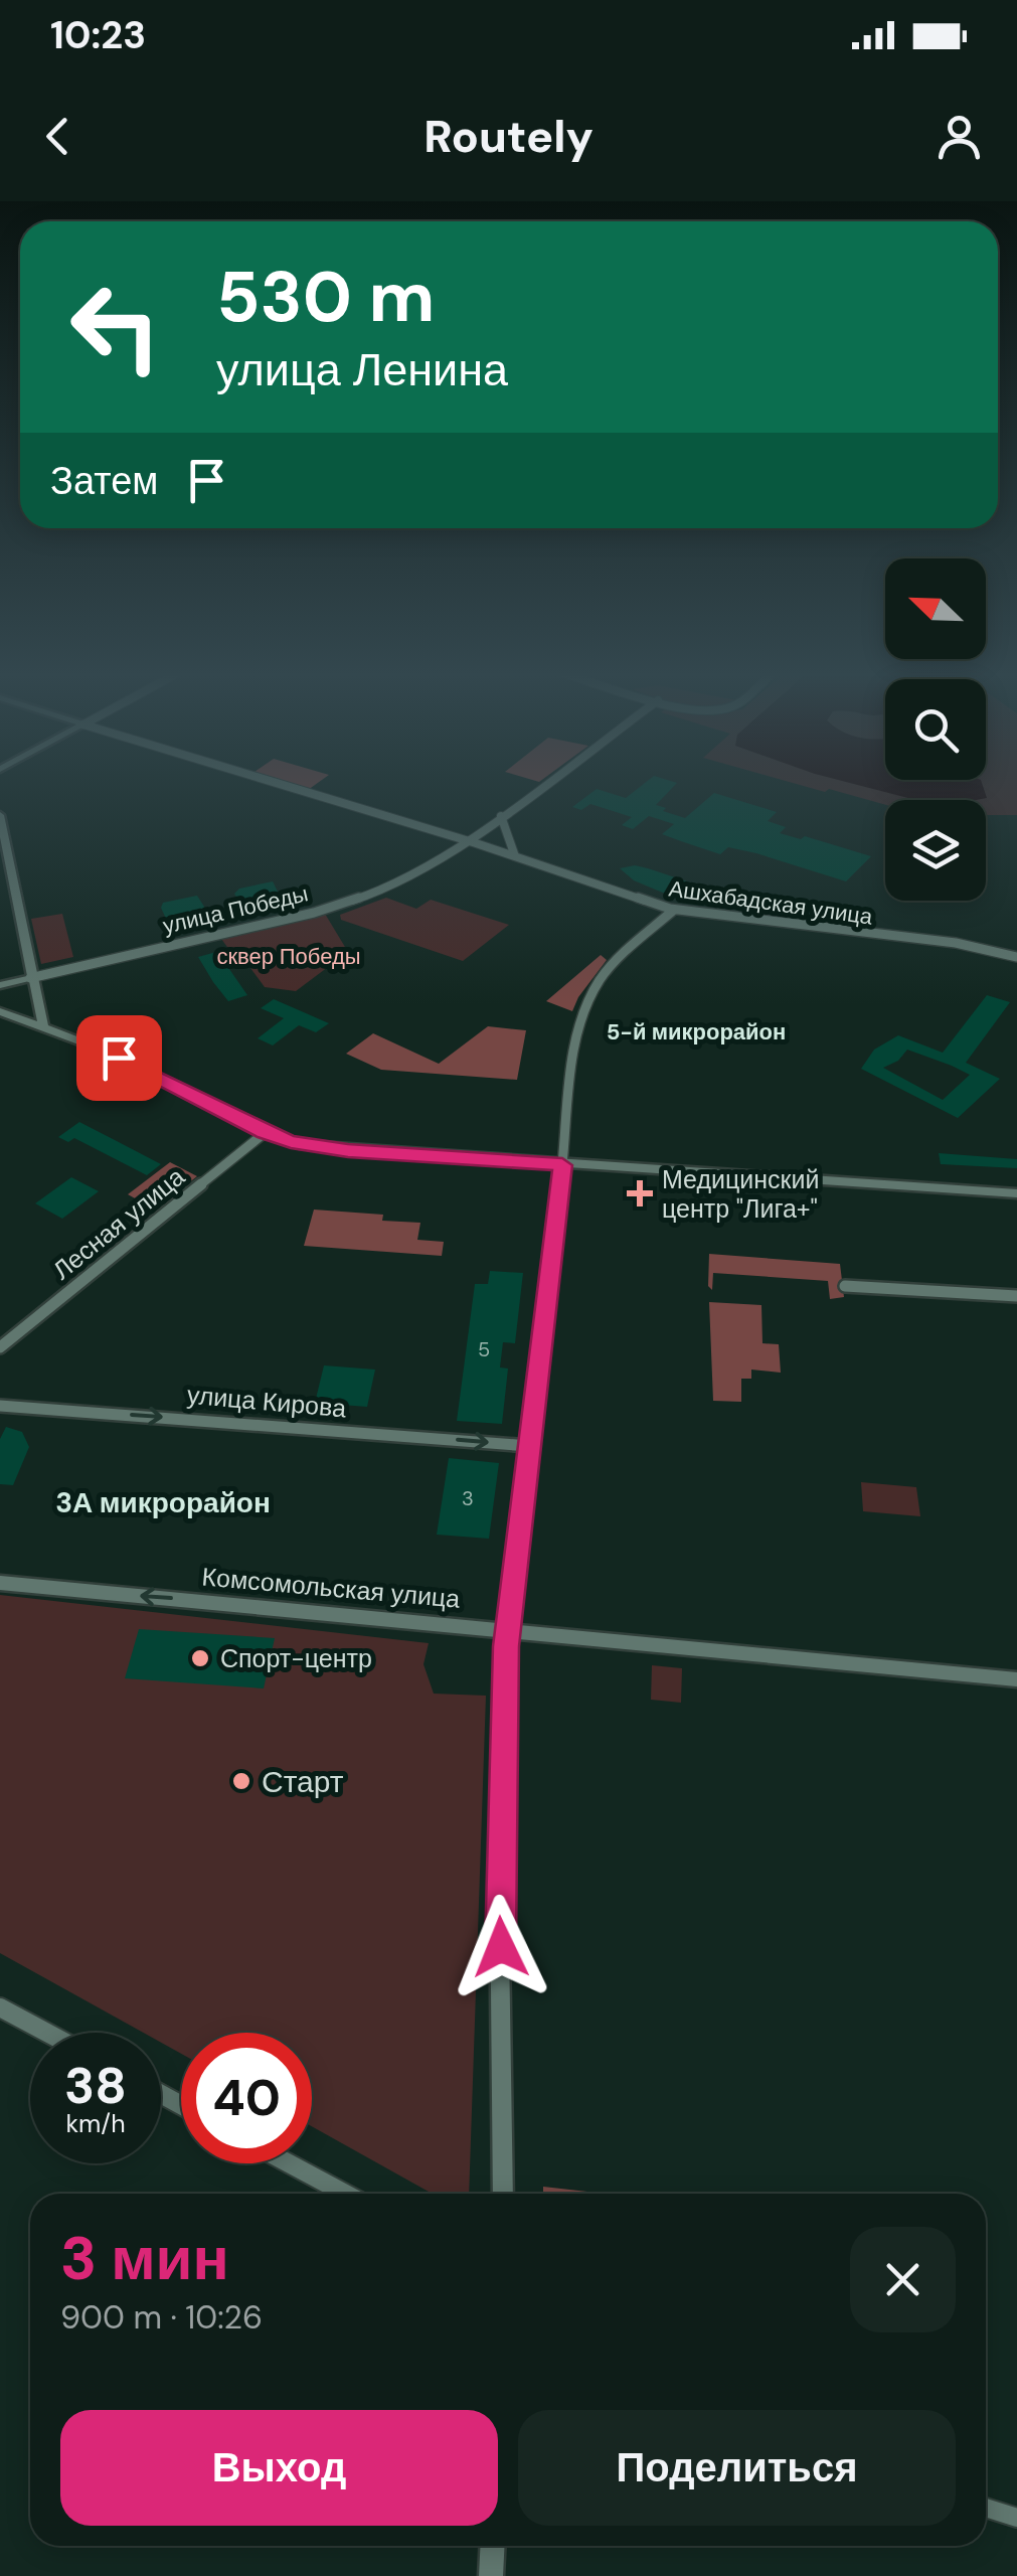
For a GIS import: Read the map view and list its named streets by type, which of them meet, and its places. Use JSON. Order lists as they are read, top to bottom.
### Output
{
  "streets": {
    "street": [
      "Ашхабадская улица",
      "улица Победы",
      "Лесная улица",
      "улица Кирова",
      "Комсомольская улица"
    ]
  },
  "crossings": [
    ["Ашхабадская улица", "улица Победы"]
  ],
  "one_way": ["улица Кирова", "Комсомольская улица"],
  "districts": ["5-й микрорайон", "3А микрорайон"],
  "parks": ["сквер Победы"],
  "places": {
    "health": ["Медицинский центр \"Лига+\""],
    "other": ["Спорт-центр", "Старт"]
  },
  "house_numbers": ["5", "3"],
  "north": "top left",
  "page": {
    "status": "10:23",
    "header": "Routely",
    "turn": ["530 m", "улица Ленина"],
    "then": "Затем",
    "speed": "38 km/h",
    "limit": "40",
    "heading": ["3 мин", "900 m · 10:26"],
    "buttons": ["Выход", "Поделиться"]
  }
}
